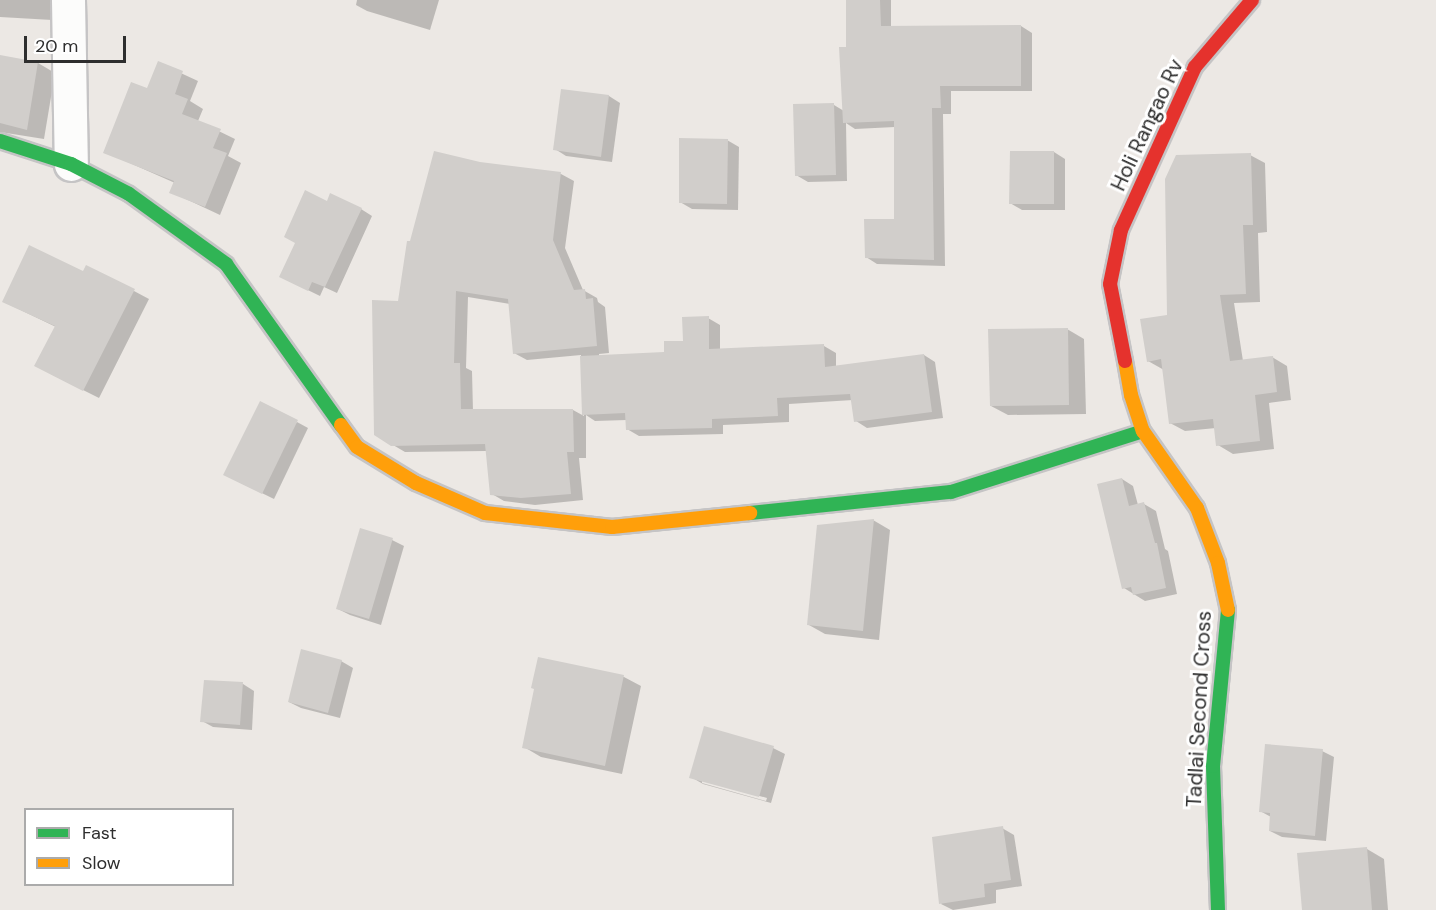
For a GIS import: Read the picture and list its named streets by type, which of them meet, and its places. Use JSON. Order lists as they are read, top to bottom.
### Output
{
  "streets": {
    "street": ["Holi Rangao Rv", "Tadlai Second Cross"]
  },
  "crossings": [
    ["Holi Rangao Rv", "Tadlai Second Cross"]
  ],
  "legend": ["Fast", "Slow"],
  "scale_bar": "20 m"
}
